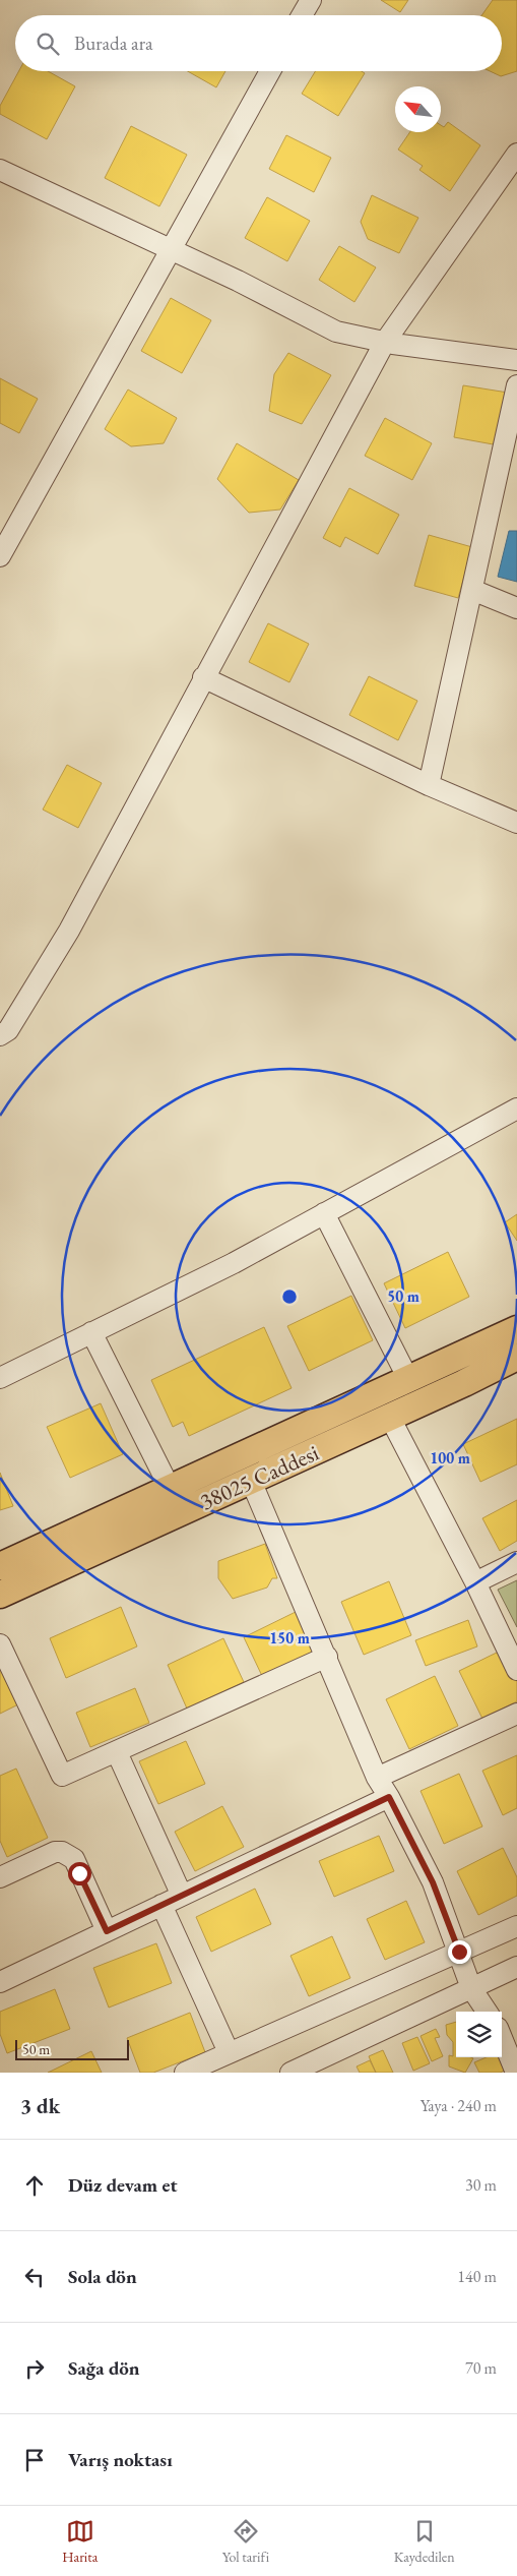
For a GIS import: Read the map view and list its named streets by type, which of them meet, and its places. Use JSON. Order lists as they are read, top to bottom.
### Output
{
  "streets": {
    "main road": ["38025 Caddesi"]
  },
  "scale_bar": "50 m",
  "north": "top left",
  "page": {
    "search": "Burada ara",
    "scale": "50 m",
    "heading": ["3 dk", "Yaya · 240 m"],
    "list": [
      ["Düz devam et", "30 m"],
      ["Sola dön", "140 m"],
      ["Sağa dön", "70 m"],
      "Varış noktası"
    ],
    "nav": ["Harita", "Yol tarifi", "Kaydedilen"]
  },
  "rings": ["50 m", "100 m", "150 m"]
}
